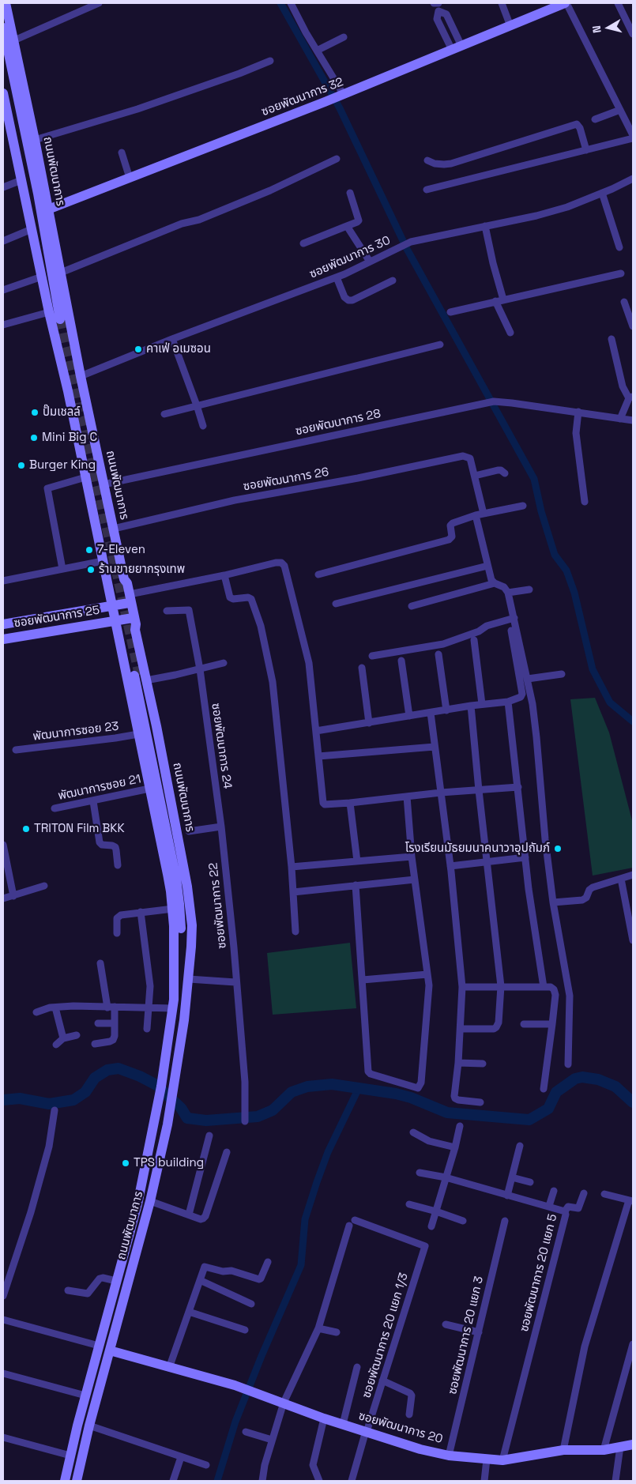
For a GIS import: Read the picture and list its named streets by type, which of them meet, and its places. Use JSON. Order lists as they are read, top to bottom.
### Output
{
  "streets": {
    "main road": [
      "ซอยพัฒนาการ 32",
      "ถนนพัฒนาการ",
      "ซอยพัฒนาการ 25",
      "ซอยพัฒนาการ 20"
    ],
    "street": [
      "ซอยพัฒนาการ 30",
      "ซอยพัฒนาการ 28",
      "ซอยพัฒนาการ 26",
      "พัฒนาการซอย 23",
      "ซอยพัฒนาการ 24",
      "พัฒนาการซอย 21",
      "ซอยพัฒนาการ 22",
      "ซอยพัฒนาการ 20 แยก 5",
      "ซอยพัฒนาการ 20 แยก 1/3",
      "ซอยพัฒนาการ 20 แยก 3"
    ]
  },
  "crossings": [
    ["ซอยพัฒนาการ 32", "ถนนพัฒนาการ"],
    ["ถนนพัฒนาการ", "ซอยพัฒนาการ 30"],
    ["ถนนพัฒนาการ", "ซอยพัฒนาการ 28"],
    ["ถนนพัฒนาการ", "ซอยพัฒนาการ 26"],
    ["ถนนพัฒนาการ", "ซอยพัฒนาการ 25"],
    ["ถนนพัฒนาการ", "พัฒนาการซอย 23"],
    ["ถนนพัฒนาการ", "พัฒนาการซอย 21"],
    ["ถนนพัฒนาการ", "ซอยพัฒนาการ 20"],
    ["ซอยพัฒนาการ 24", "ซอยพัฒนาการ 22"],
    ["ซอยพัฒนาการ 20 แยก 5", "ซอยพัฒนาการ 20"],
    ["ซอยพัฒนาการ 20 แยก 1/3", "ซอยพัฒนาการ 20"],
    ["ซอยพัฒนาการ 20 แยก 3", "ซอยพัฒนาการ 20"]
  ],
  "places": [
    "คาเฟ่ อเมซอน",
    "ปั๊มเชลล์",
    "Mini Big C",
    "Burger King",
    "7-Eleven",
    "ร้านขายยากรุงเทพ",
    "TRITON Film BKK",
    "โรงเรียนมัธยมนาคนาวาอุปถัมภ์",
    "TPS building"
  ],
  "north": "left"
}
